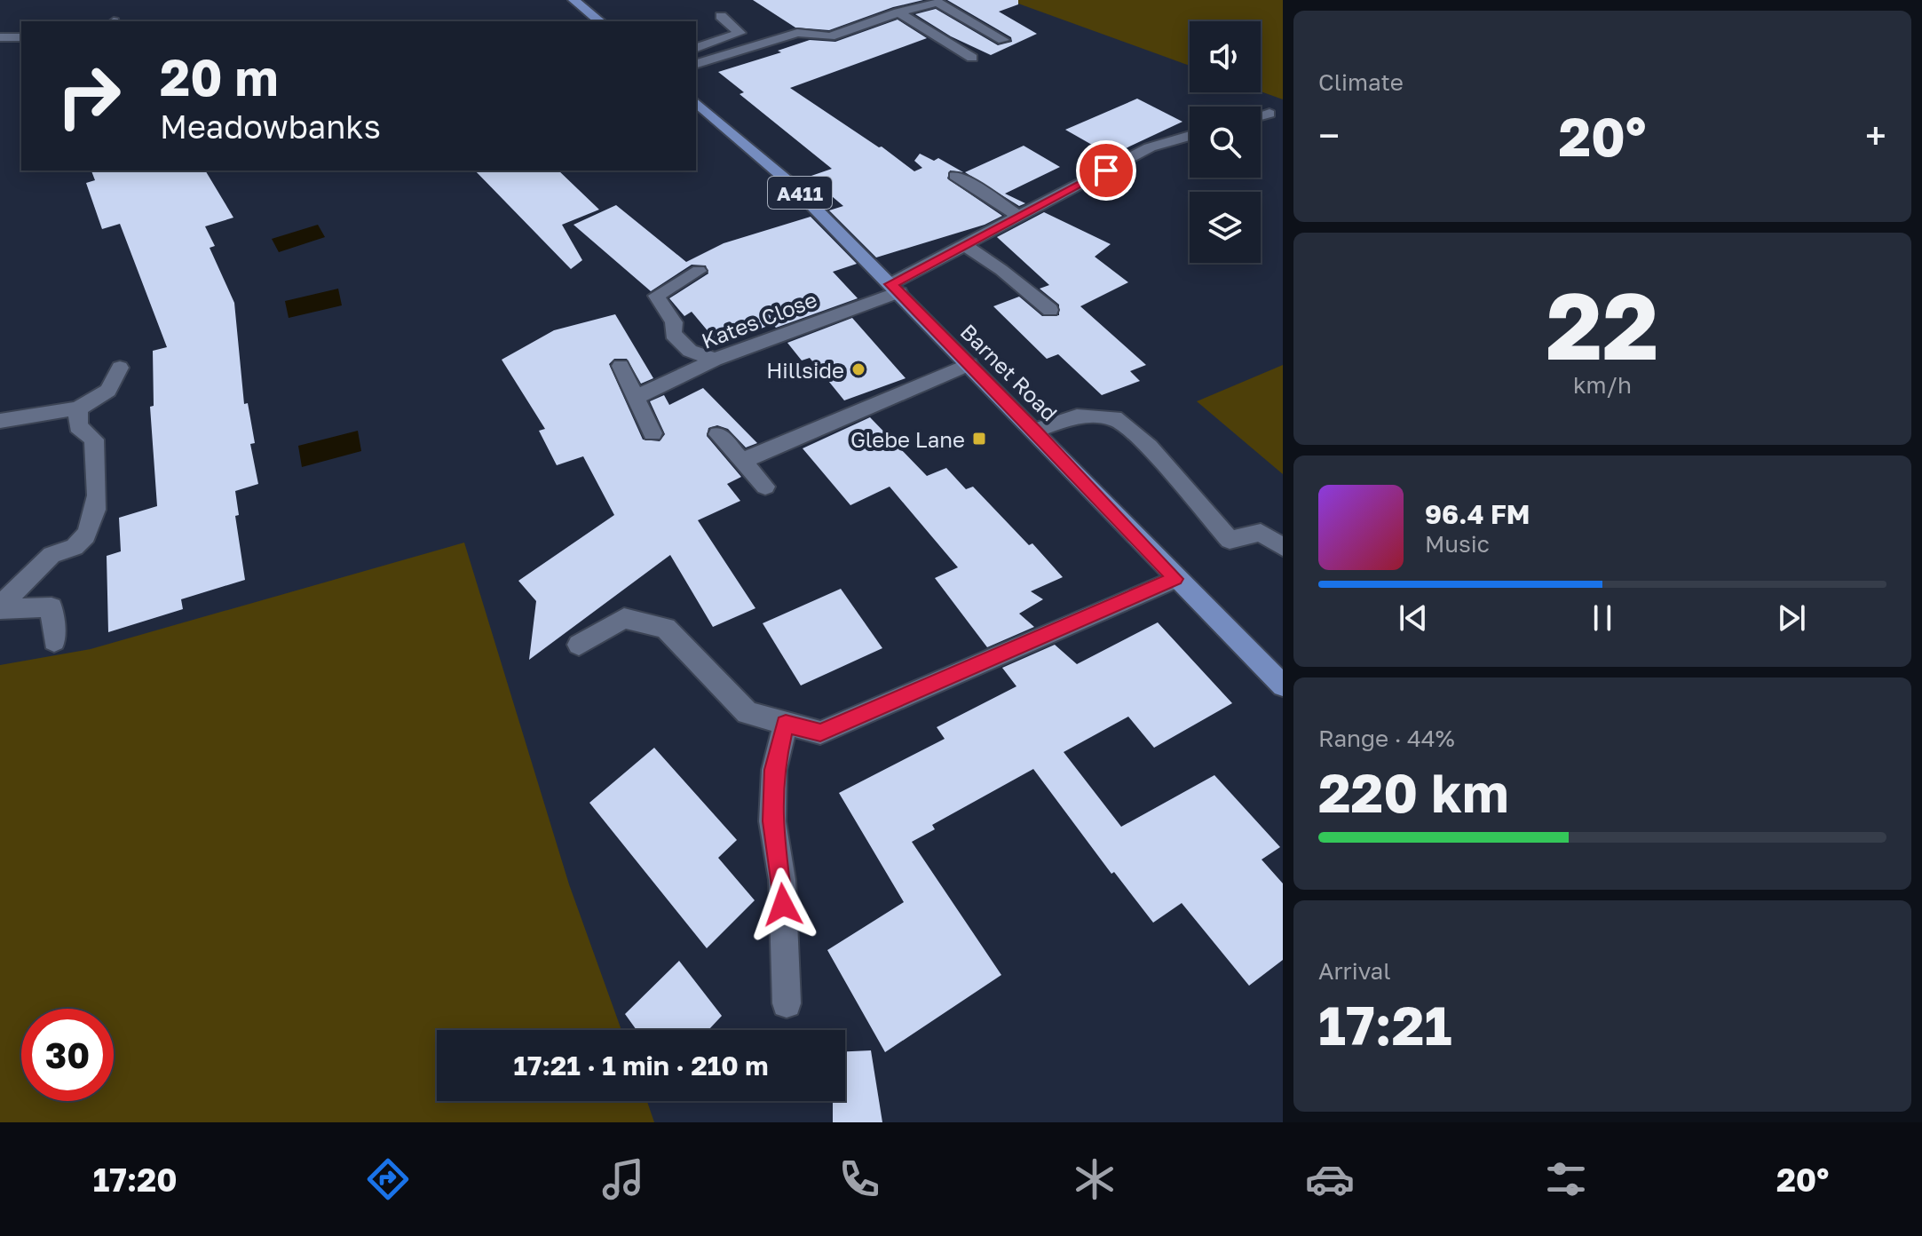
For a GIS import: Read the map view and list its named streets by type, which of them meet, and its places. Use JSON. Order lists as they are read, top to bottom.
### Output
{
  "streets": {
    "main road": ["A411", "Barnet Road"],
    "street": ["Kates Close"]
  },
  "crossings": [
    ["Kates Close", "Barnet Road"]
  ],
  "places": {
    "other": ["Hillside"],
    "transit": ["Glebe Lane"]
  },
  "page": {
    "tile": [
      "Climate",
      ["22", "km/h"],
      ["Range · 44%", "220 km"],
      ["Arrival", "17:21"]
    ],
    "turn": ["20 m", "Meadowbanks"],
    "heat": ["−", "20°", "+"],
    "song": ["96.4 FM", "Music"],
    "limit": "30",
    "trip": "17:21 · 1 min · 210 m",
    "tabs": ["17:20", "20°"]
  }
}
